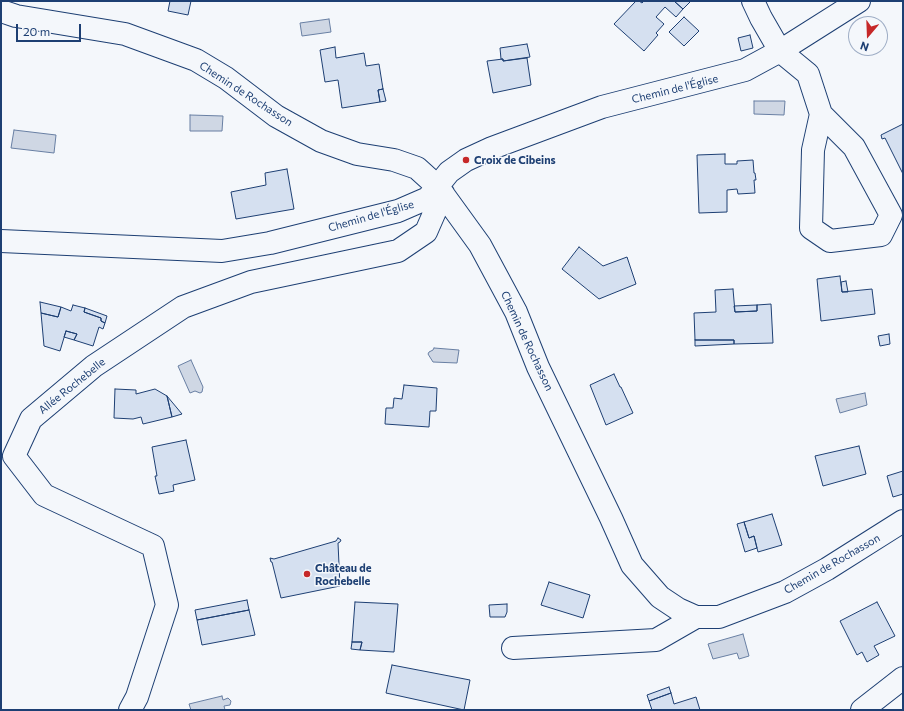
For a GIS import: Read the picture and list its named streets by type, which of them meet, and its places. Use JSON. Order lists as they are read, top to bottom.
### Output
{
  "streets": {
    "street": ["Chemin de l'Église", "Chemin de Rochasson", "Allée Rochebelle"]
  },
  "crossings": [
    ["Chemin de l'Église", "Chemin de Rochasson"],
    ["Chemin de l'Église", "Allée Rochebelle"],
    ["Chemin de Rochasson", "Allée Rochebelle"]
  ],
  "places": ["Croix de Cibeins", "Château de Rochebelle"],
  "scale_bar": "20 m",
  "north": "bottom"
}
